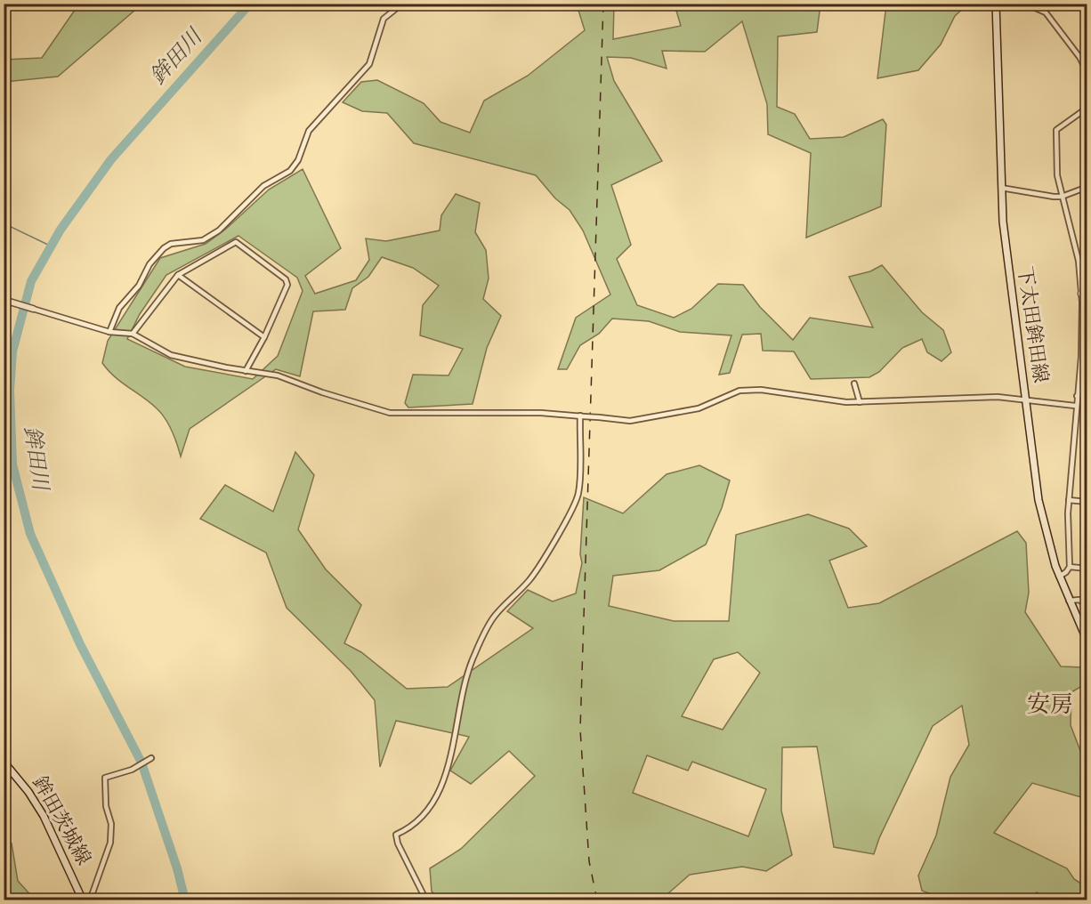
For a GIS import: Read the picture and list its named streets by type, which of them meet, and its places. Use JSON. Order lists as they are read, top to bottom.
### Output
{
  "streets": {
    "main road": ["下太田鉾田線", "鉾田茨城線"]
  },
  "districts": ["安房"],
  "water": ["鉾田川"]
}
